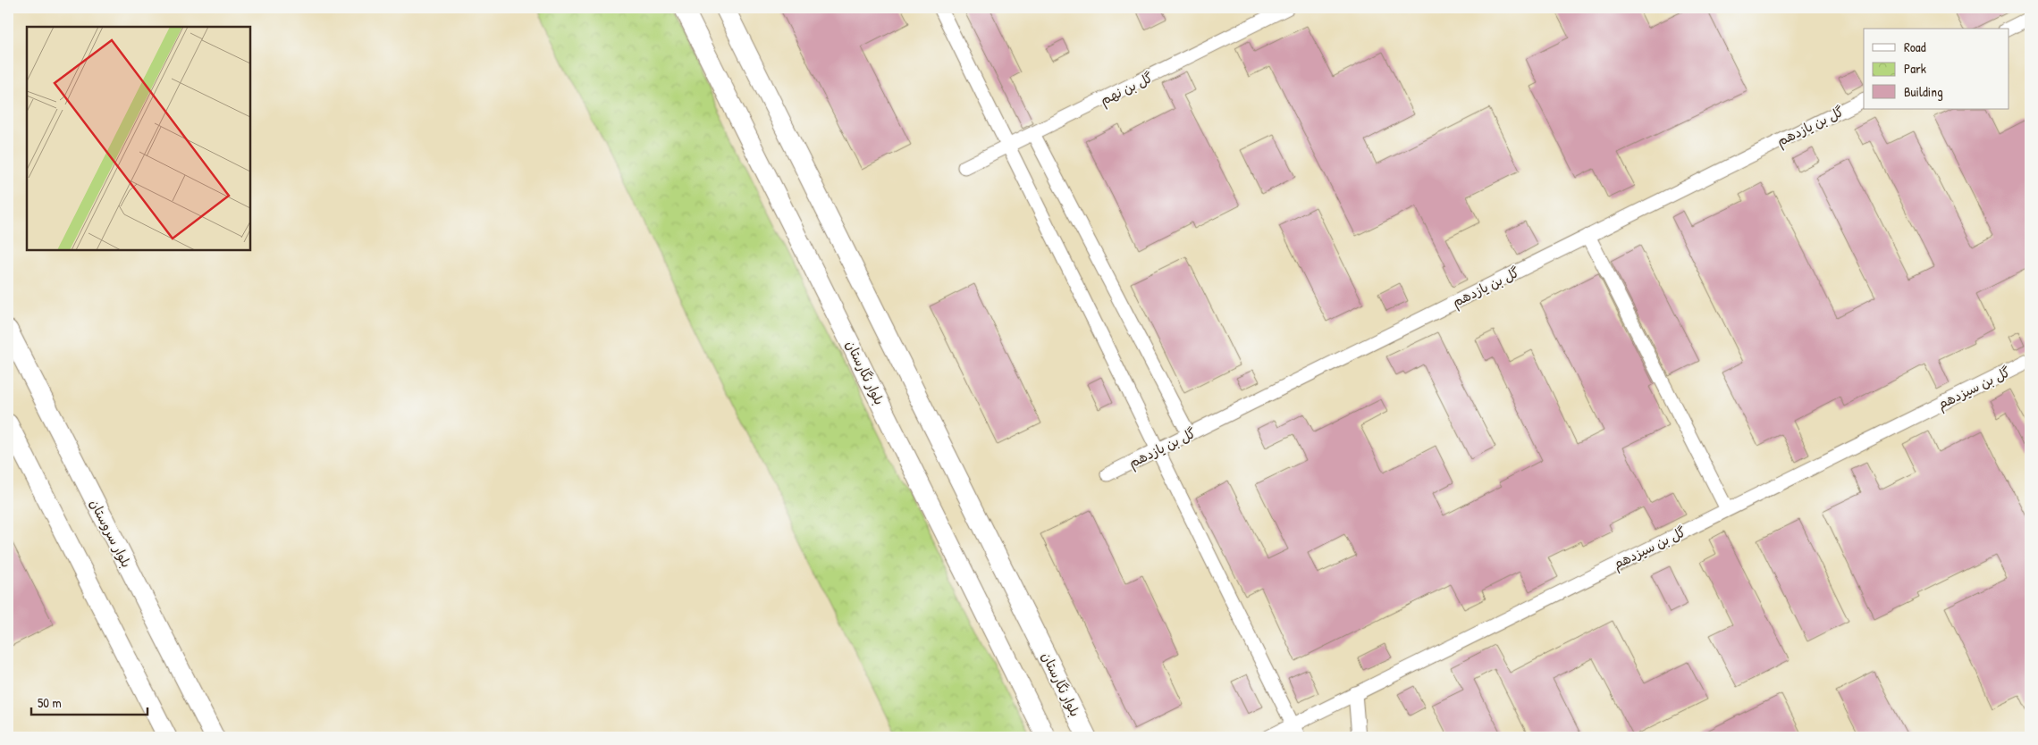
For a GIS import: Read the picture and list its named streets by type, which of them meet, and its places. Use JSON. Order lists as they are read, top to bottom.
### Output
{
  "streets": {
    "street": [
      "گل بن نهم",
      "گل بن یازدهم",
      "بلوار نگارستان",
      "گل بن سیزدهم",
      "بلوار سروستان"
    ]
  },
  "legend": ["Road", "Park", "Building"],
  "scale_bar": "50 m"
}
